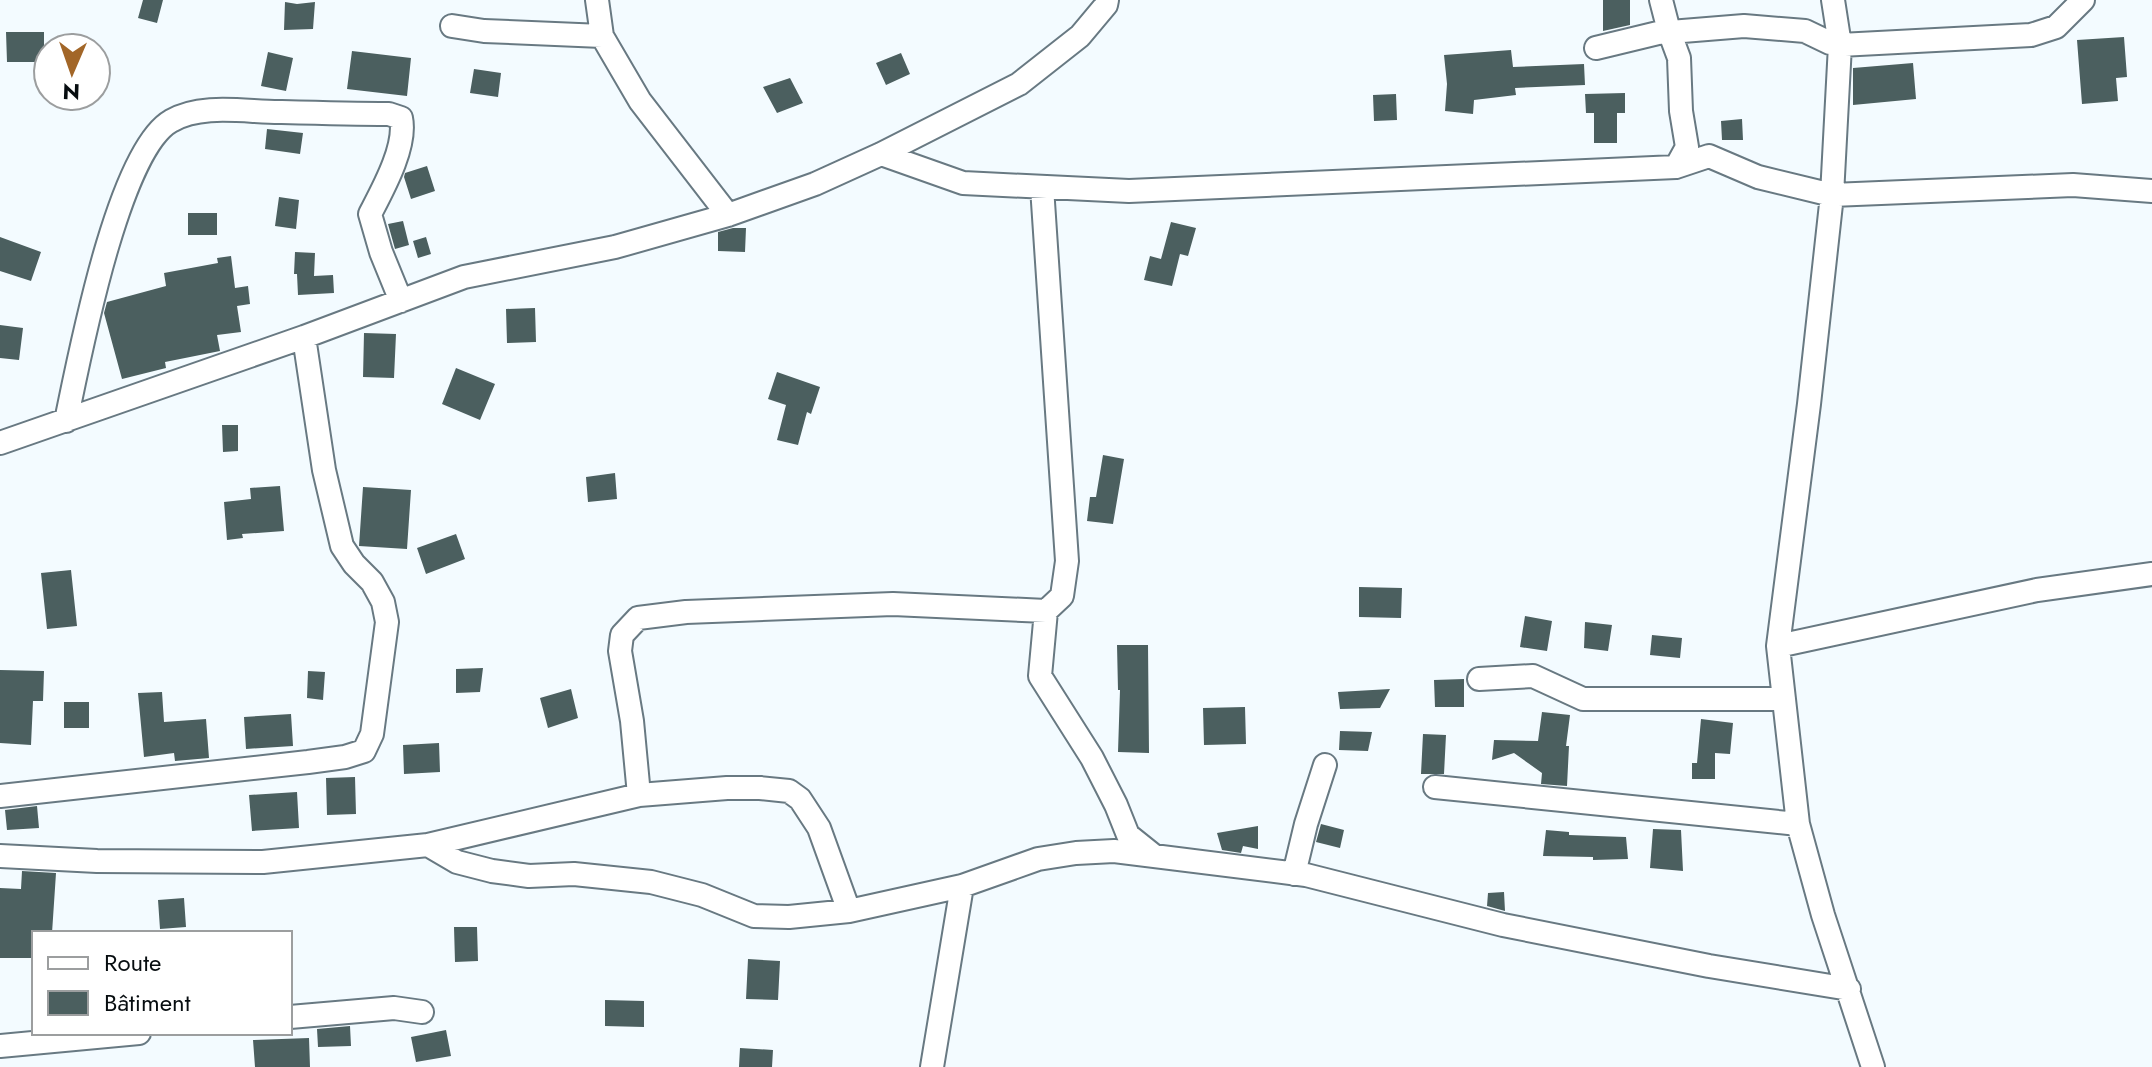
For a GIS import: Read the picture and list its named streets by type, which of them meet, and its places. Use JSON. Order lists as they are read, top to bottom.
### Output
{
  "legend": ["Route", "Bâtiment"],
  "north": "bottom"
}
